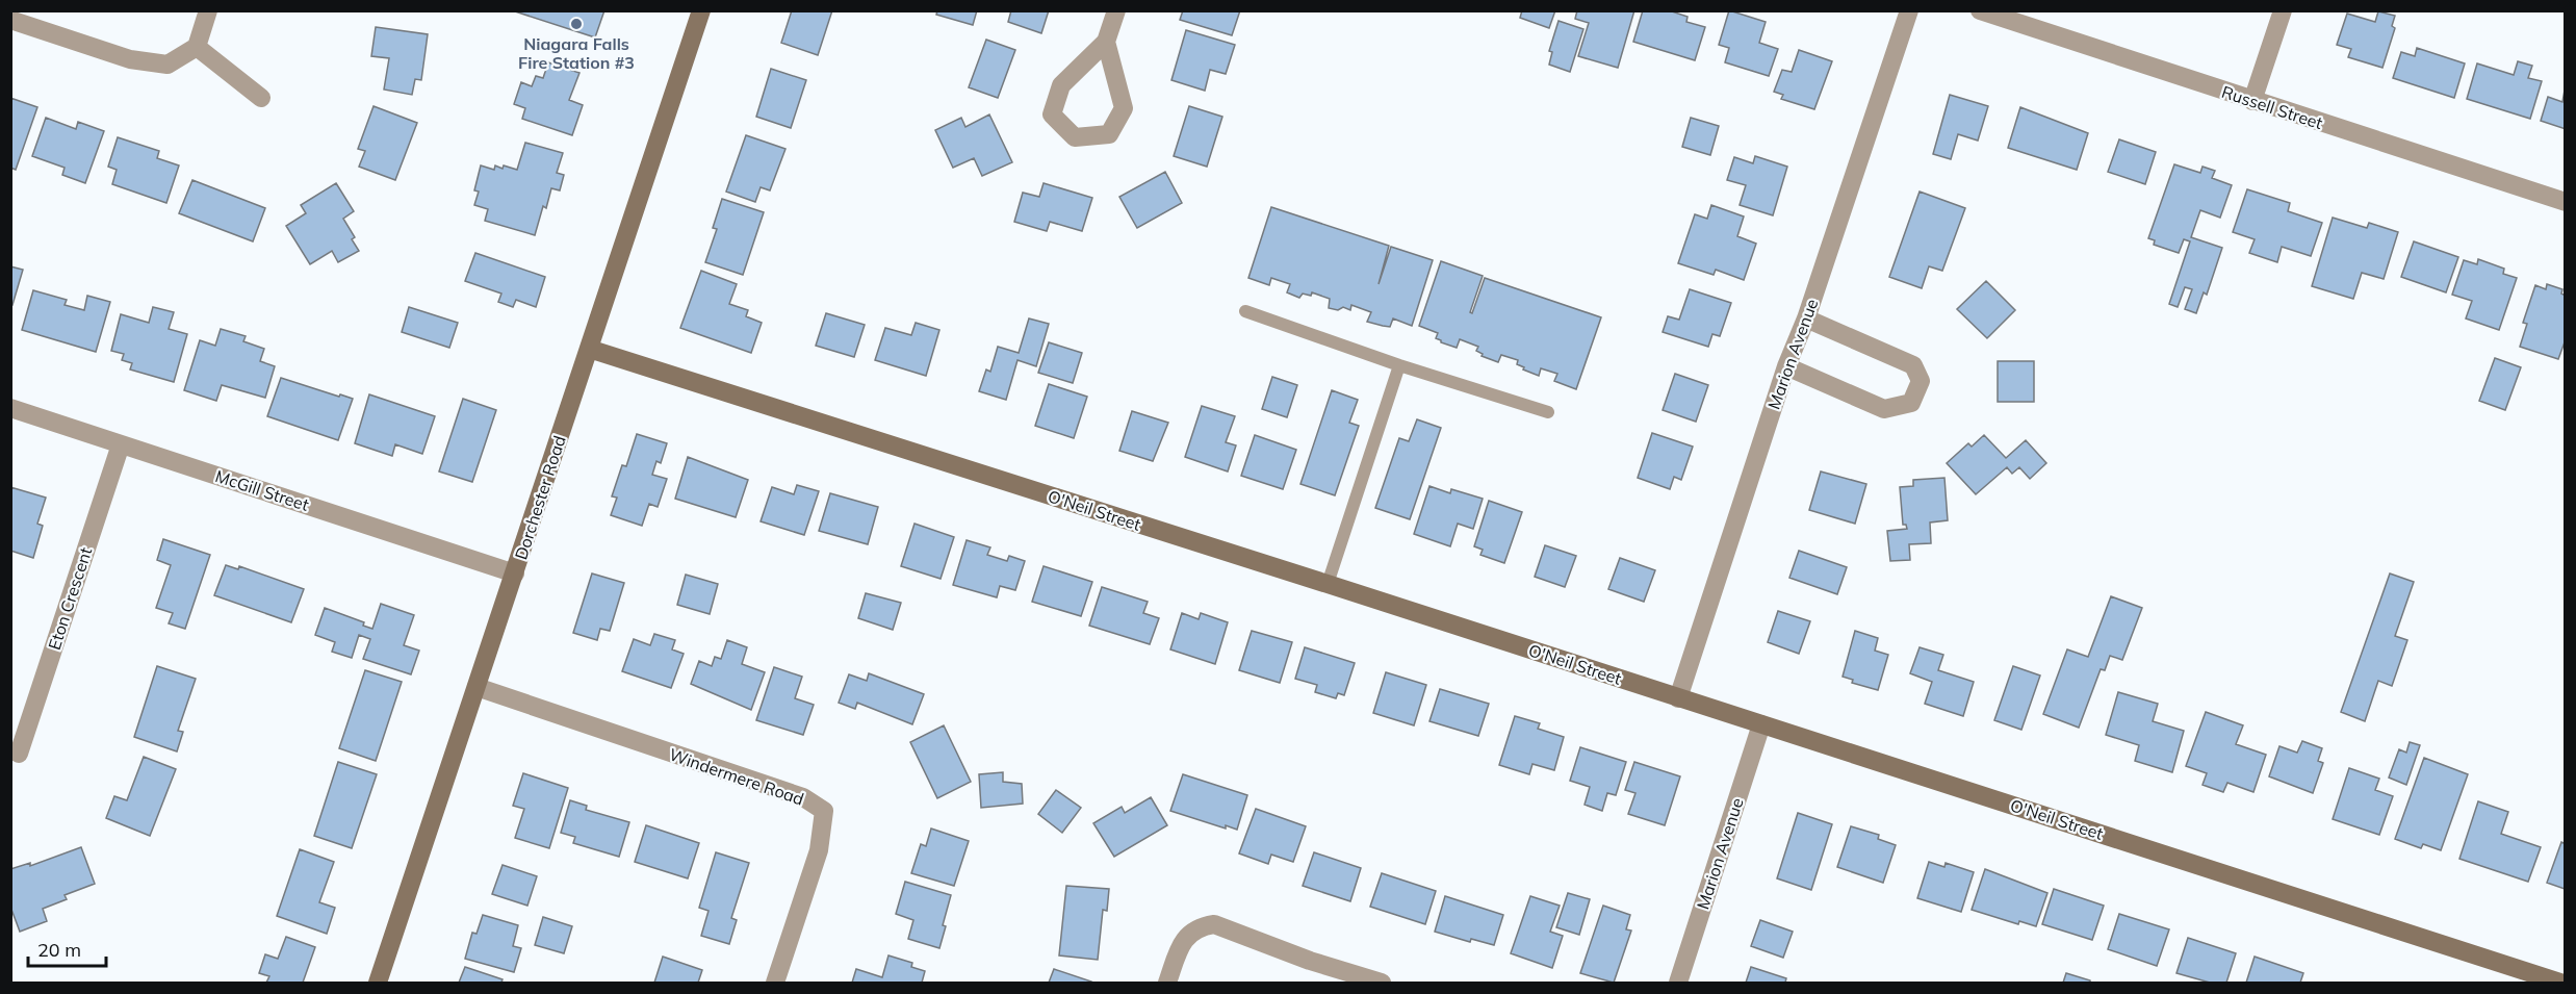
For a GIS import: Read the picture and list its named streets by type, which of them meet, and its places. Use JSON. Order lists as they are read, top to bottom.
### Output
{
  "streets": {
    "street": [
      "Russell Street",
      "Marion Avenue",
      "McGill Street",
      "Dorchester Road",
      "O'Neil Street",
      "Eton Crescent",
      "Windermere Road"
    ]
  },
  "crossings": [
    ["Marion Avenue", "O'Neil Street"],
    ["McGill Street", "Dorchester Road"],
    ["McGill Street", "Eton Crescent"],
    ["Dorchester Road", "O'Neil Street"],
    ["Dorchester Road", "Windermere Road"]
  ],
  "places": ["Niagara Falls Fire Station #3"],
  "scale_bar": "20 m"
}
